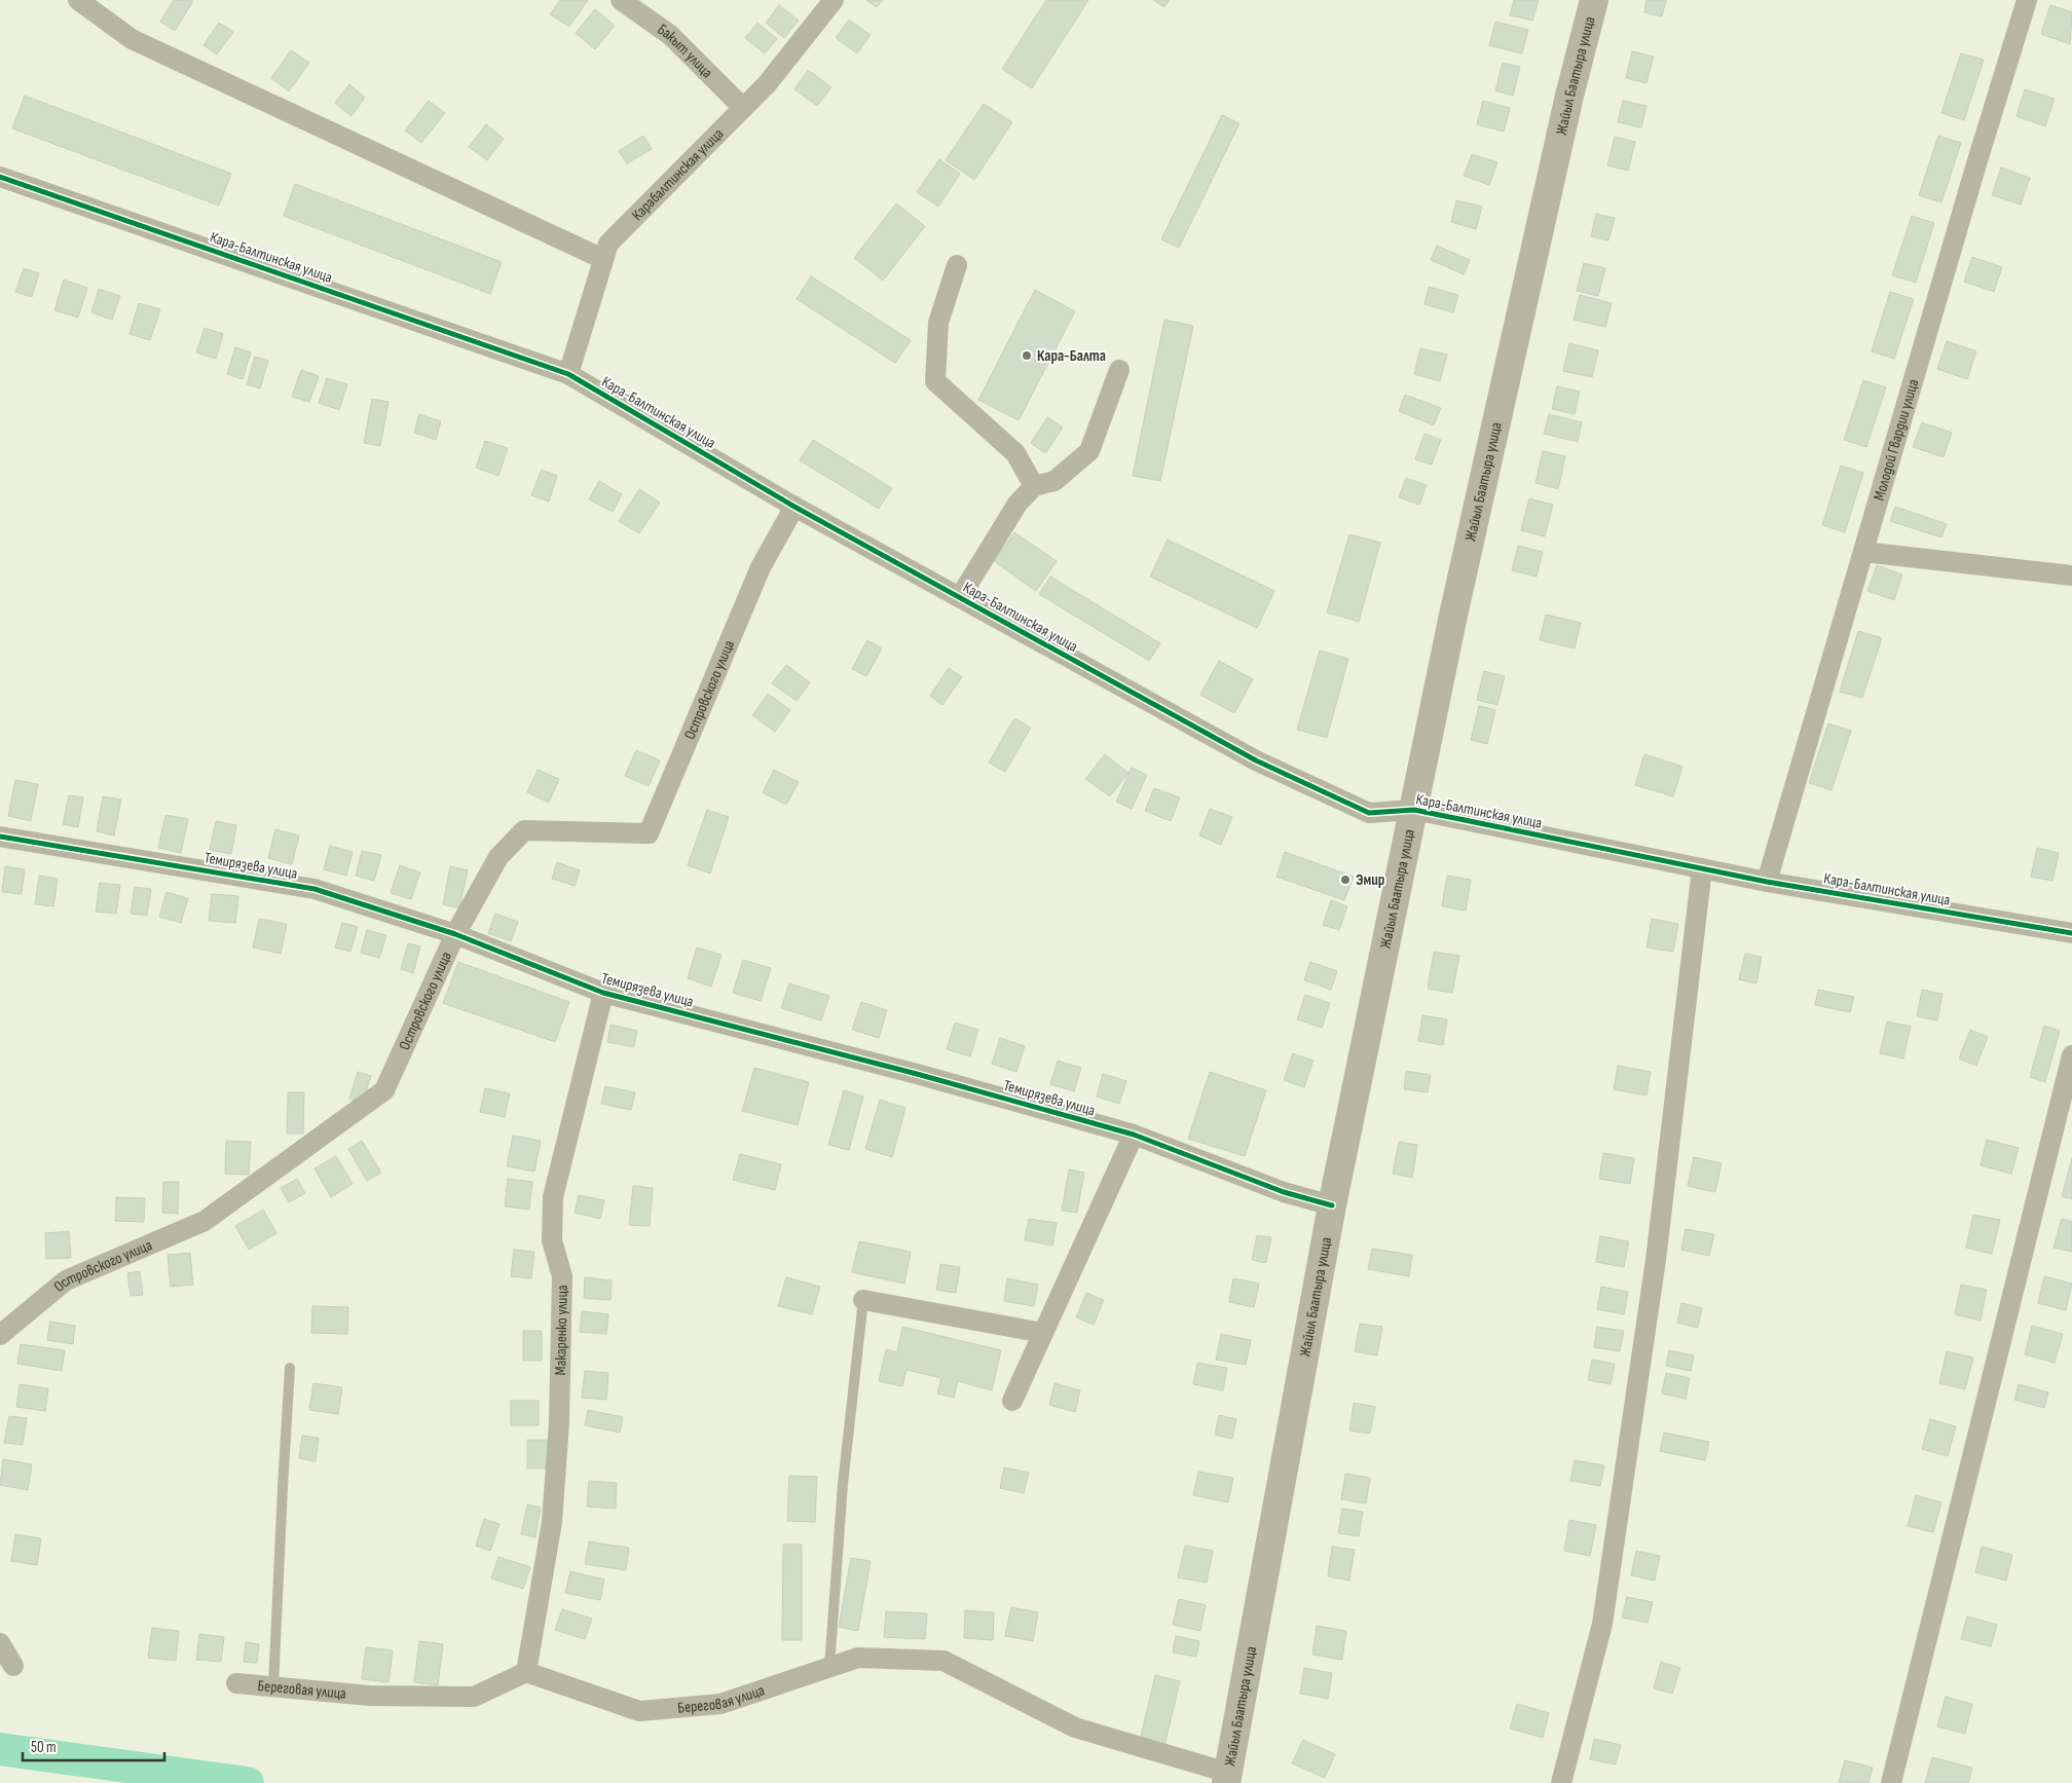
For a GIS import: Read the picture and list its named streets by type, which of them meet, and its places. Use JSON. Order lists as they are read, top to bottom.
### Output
{
  "streets": {
    "highway": ["Жайыл Баатыра улица"],
    "street": [
      "Бакыт улица",
      "Карабалтинская улица",
      "Кара-Балтинская улица",
      "Молодой Гвардии улица",
      "Островского улица",
      "Темирязева улица",
      "Макаренко улица",
      "Береговая улица"
    ]
  },
  "crossings": [
    ["Бакыт улица", "Карабалтинская улица"],
    ["Жайыл Баатыра улица", "Кара-Балтинская улица"],
    ["Жайыл Баатыра улица", "Темирязева улица"],
    ["Жайыл Баатыра улица", "Береговая улица"],
    ["Карабалтинская улица", "Кара-Балтинская улица"],
    ["Кара-Балтинская улица", "Молодой Гвардии улица"],
    ["Кара-Балтинская улица", "Островского улица"],
    ["Островского улица", "Темирязева улица"],
    ["Темирязева улица", "Макаренко улица"],
    ["Макаренко улица", "Береговая улица"]
  ],
  "places": ["Кара-Балта", "Эмир"],
  "scale_bar": "50 m"
}
